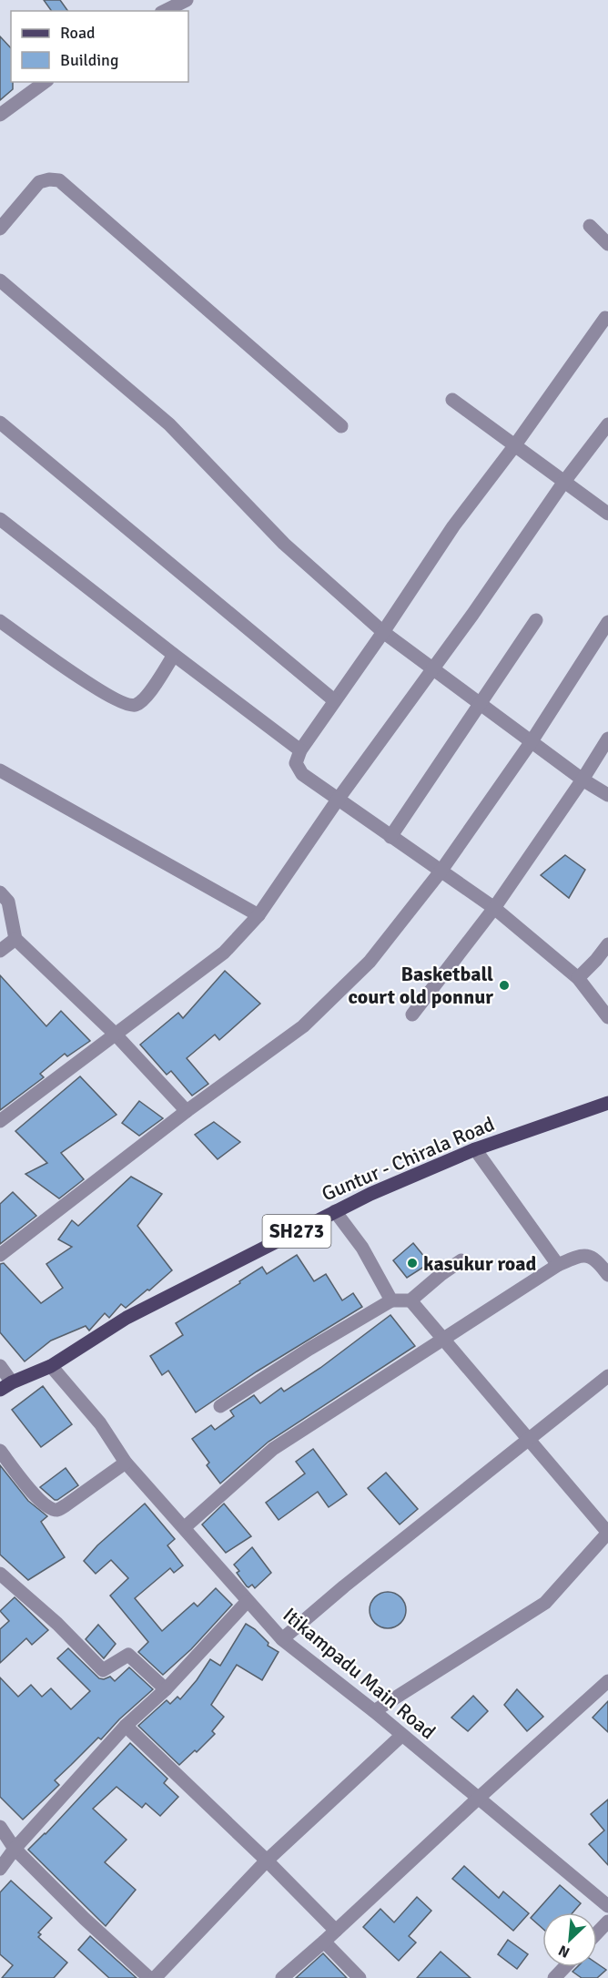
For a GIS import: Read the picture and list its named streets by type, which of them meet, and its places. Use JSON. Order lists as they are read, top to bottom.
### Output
{
  "streets": {
    "main road": ["Guntur - Chirala Road", "SH273"],
    "street": ["Itikampadu Main Road"]
  },
  "crossings": [
    ["Guntur - Chirala Road", "Itikampadu Main Road"]
  ],
  "places": ["Basketball court old ponnur", "kasukur road"],
  "legend": ["Road", "Building"],
  "north": "bottom left"
}
